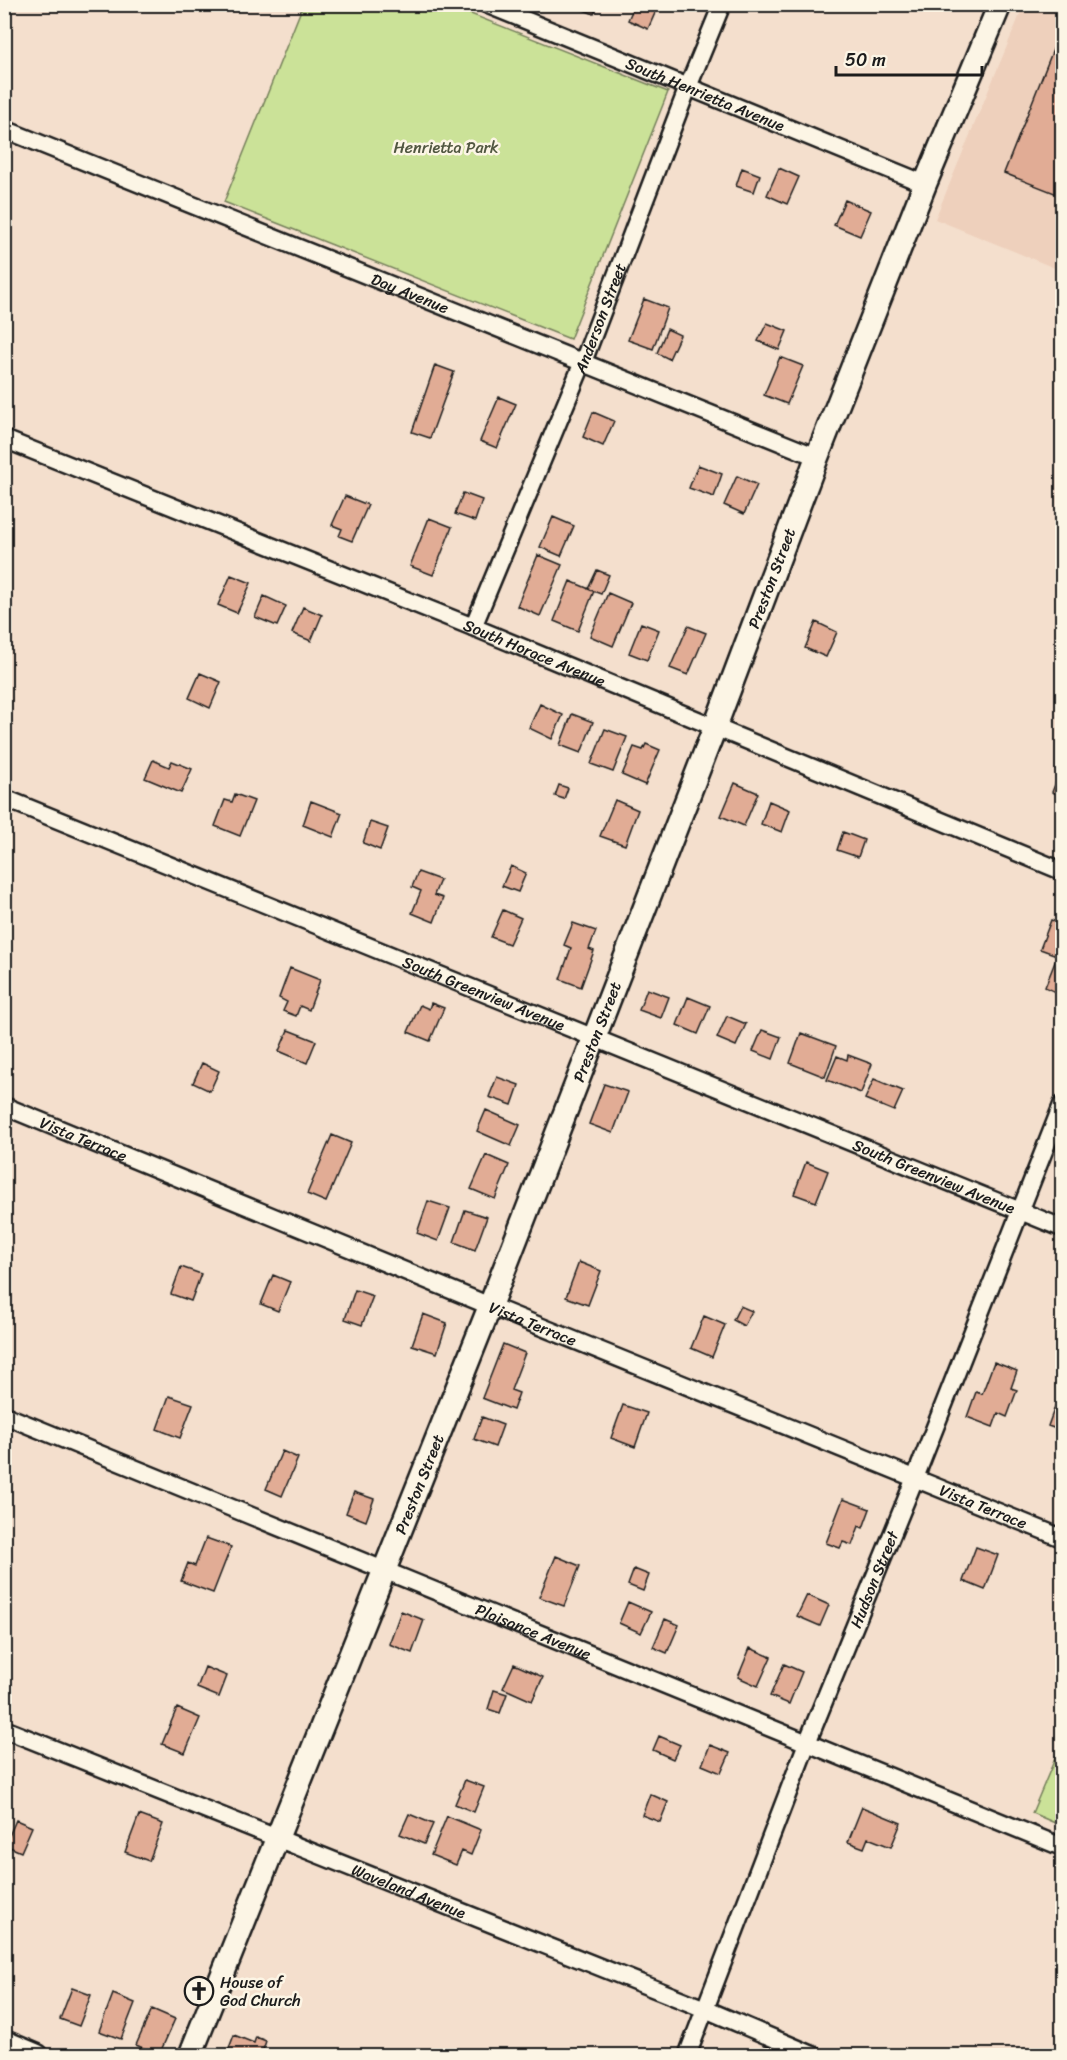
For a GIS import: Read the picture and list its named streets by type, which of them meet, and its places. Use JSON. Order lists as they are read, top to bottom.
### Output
{
  "streets": {
    "street": [
      "South Henrietta Avenue",
      "Day Avenue",
      "Anderson Street",
      "Preston Street",
      "South Horace Avenue",
      "South Greenview Avenue",
      "Vista Terrace",
      "Hudson Street",
      "Plaisance Avenue",
      "Waveland Avenue"
    ]
  },
  "crossings": [
    ["South Henrietta Avenue", "Anderson Street"],
    ["South Henrietta Avenue", "Preston Street"],
    ["Day Avenue", "Anderson Street"],
    ["Day Avenue", "Preston Street"],
    ["Anderson Street", "South Horace Avenue"],
    ["Preston Street", "South Horace Avenue"],
    ["Preston Street", "South Greenview Avenue"],
    ["Preston Street", "Vista Terrace"],
    ["Preston Street", "Plaisance Avenue"],
    ["Preston Street", "Waveland Avenue"],
    ["South Greenview Avenue", "Hudson Street"],
    ["Vista Terrace", "Hudson Street"],
    ["Hudson Street", "Plaisance Avenue"],
    ["Hudson Street", "Waveland Avenue"]
  ],
  "parks": ["Henrietta Park"],
  "places": {
    "church": ["House of God Church"]
  },
  "scale_bar": "50 m"
}
